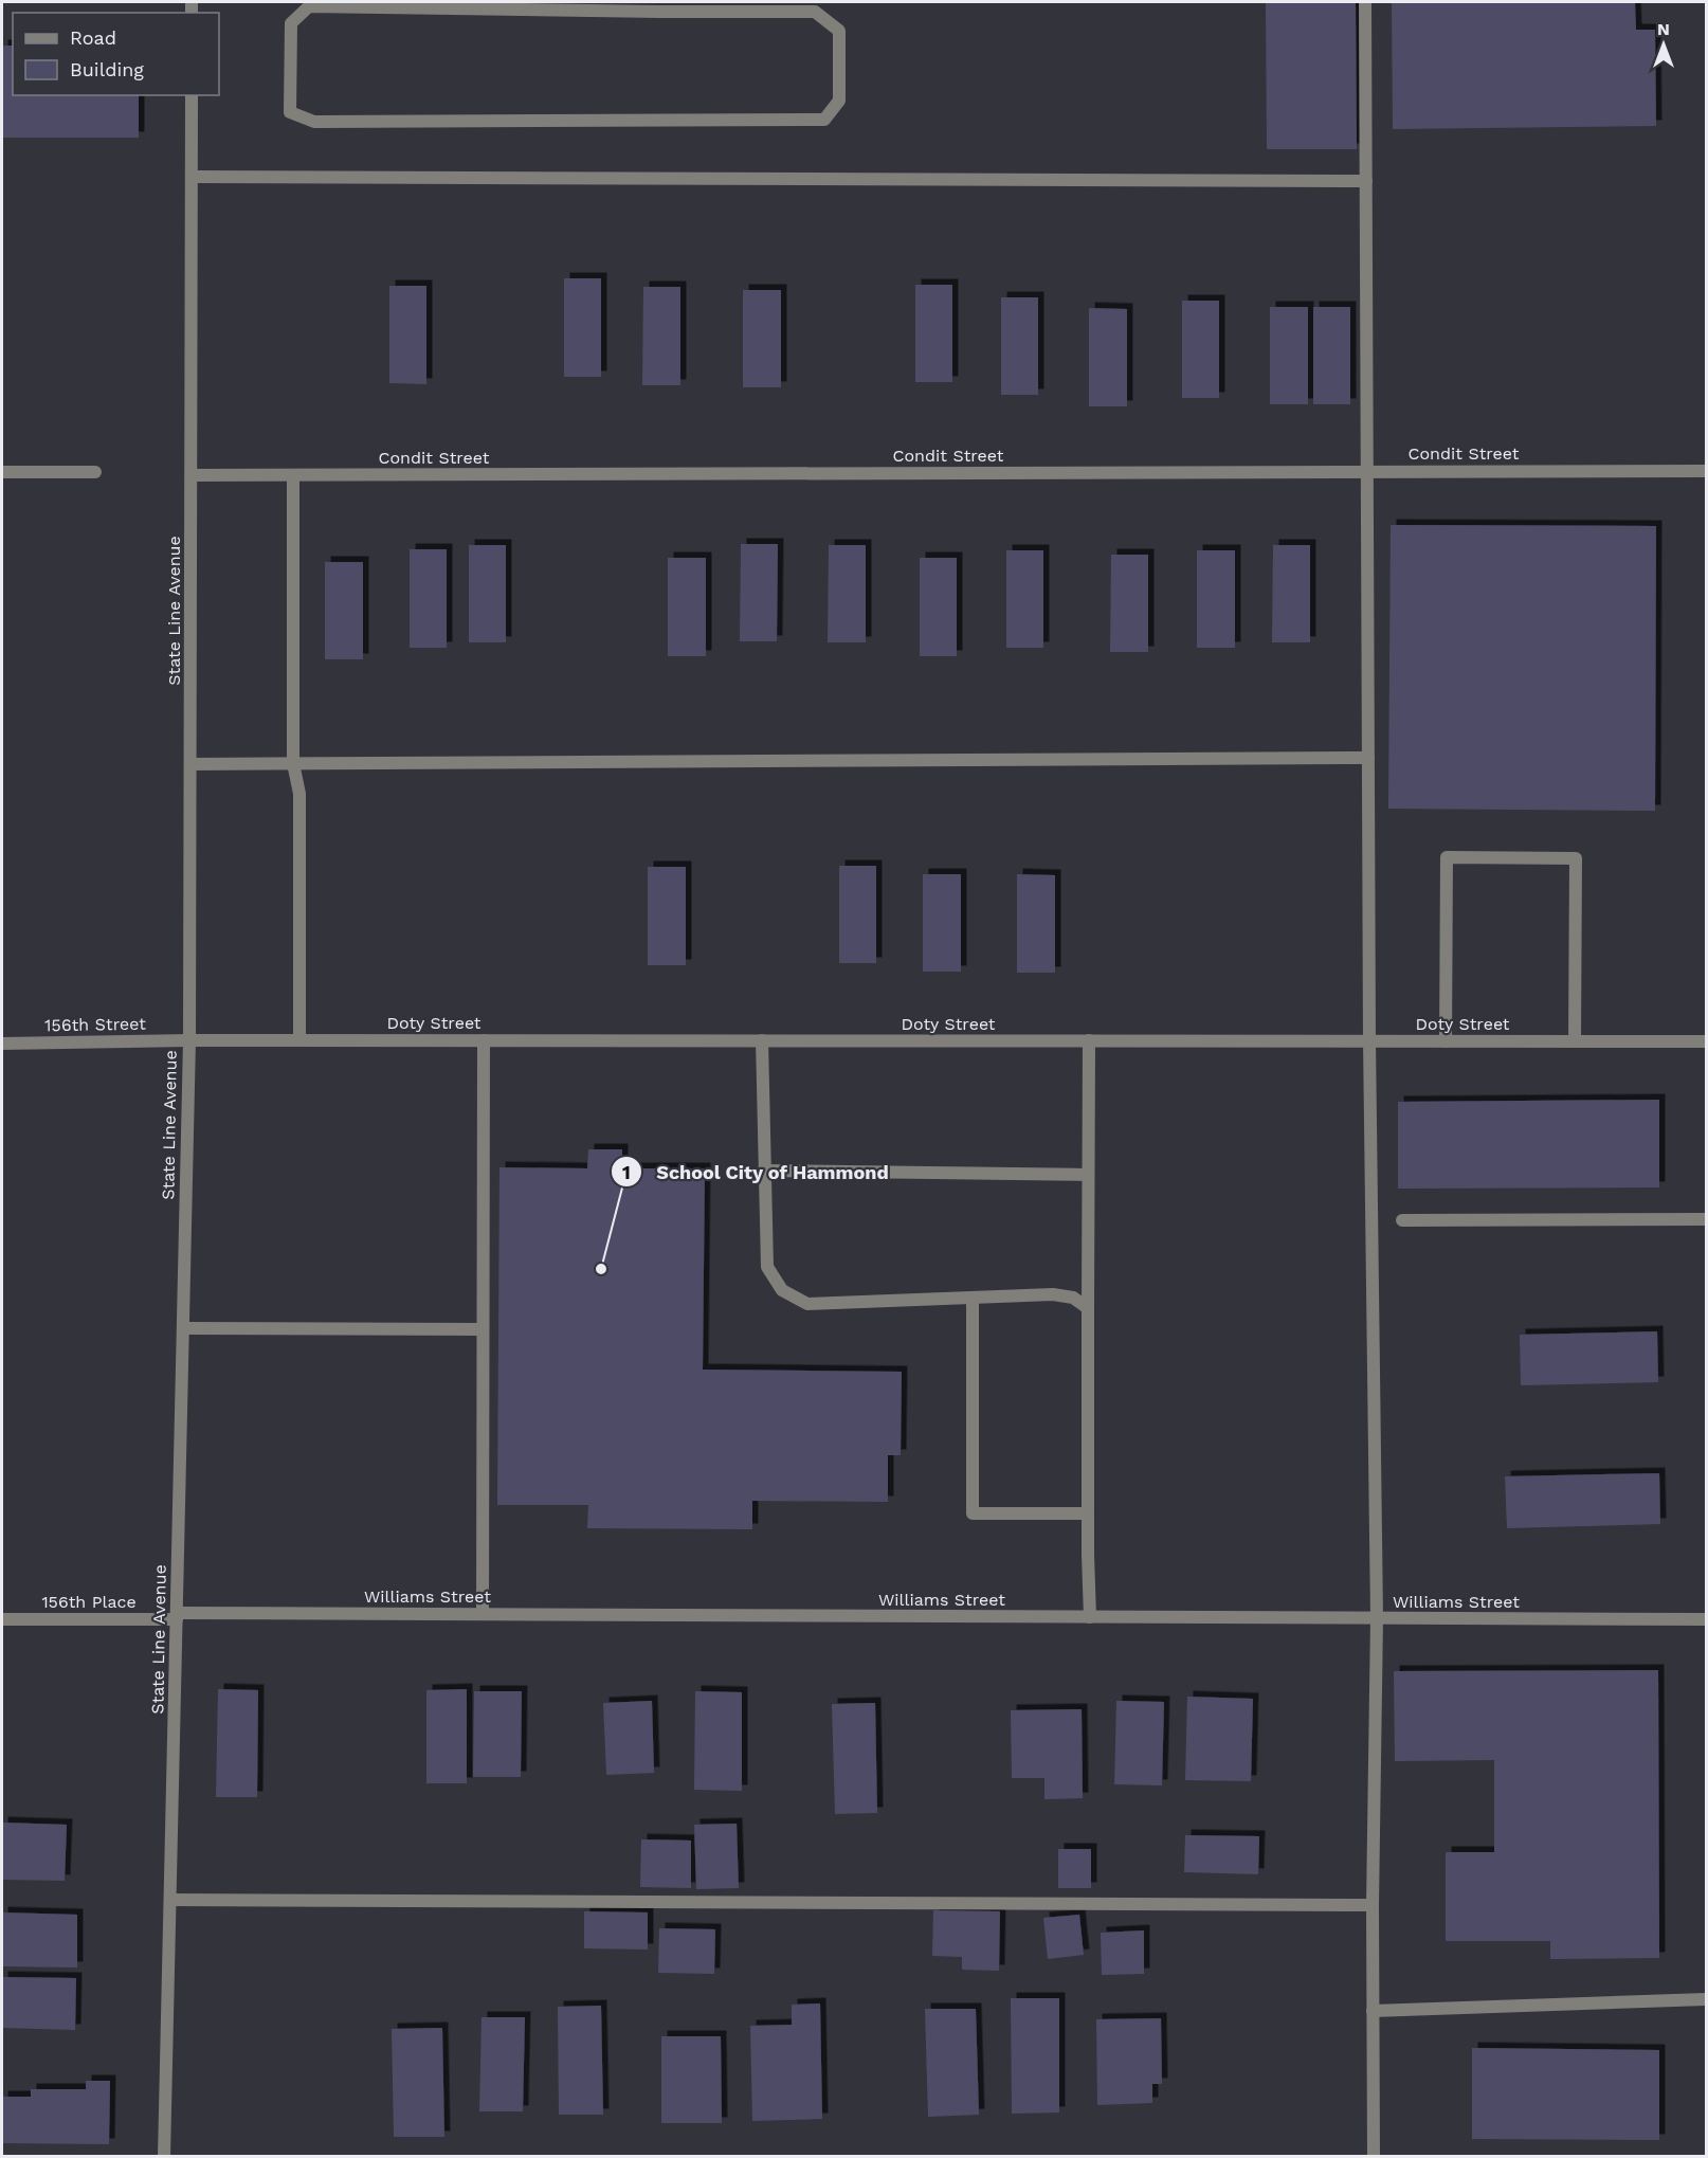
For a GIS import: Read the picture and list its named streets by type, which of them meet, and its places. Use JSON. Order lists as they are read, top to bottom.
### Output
{
  "streets": {
    "street": [
      "Condit Street",
      "State Line Avenue",
      "Doty Street",
      "156th Street",
      "Williams Street",
      "156th Place"
    ]
  },
  "crossings": [
    ["Condit Street", "State Line Avenue"],
    ["State Line Avenue", "Doty Street"],
    ["State Line Avenue", "156th Street"],
    ["State Line Avenue", "Williams Street"],
    ["State Line Avenue", "156th Place"],
    ["Doty Street", "156th Street"],
    ["Williams Street", "156th Place"]
  ],
  "places": ["School City of Hammond"],
  "legend": ["Road", "Building"],
  "north": "top"
}
